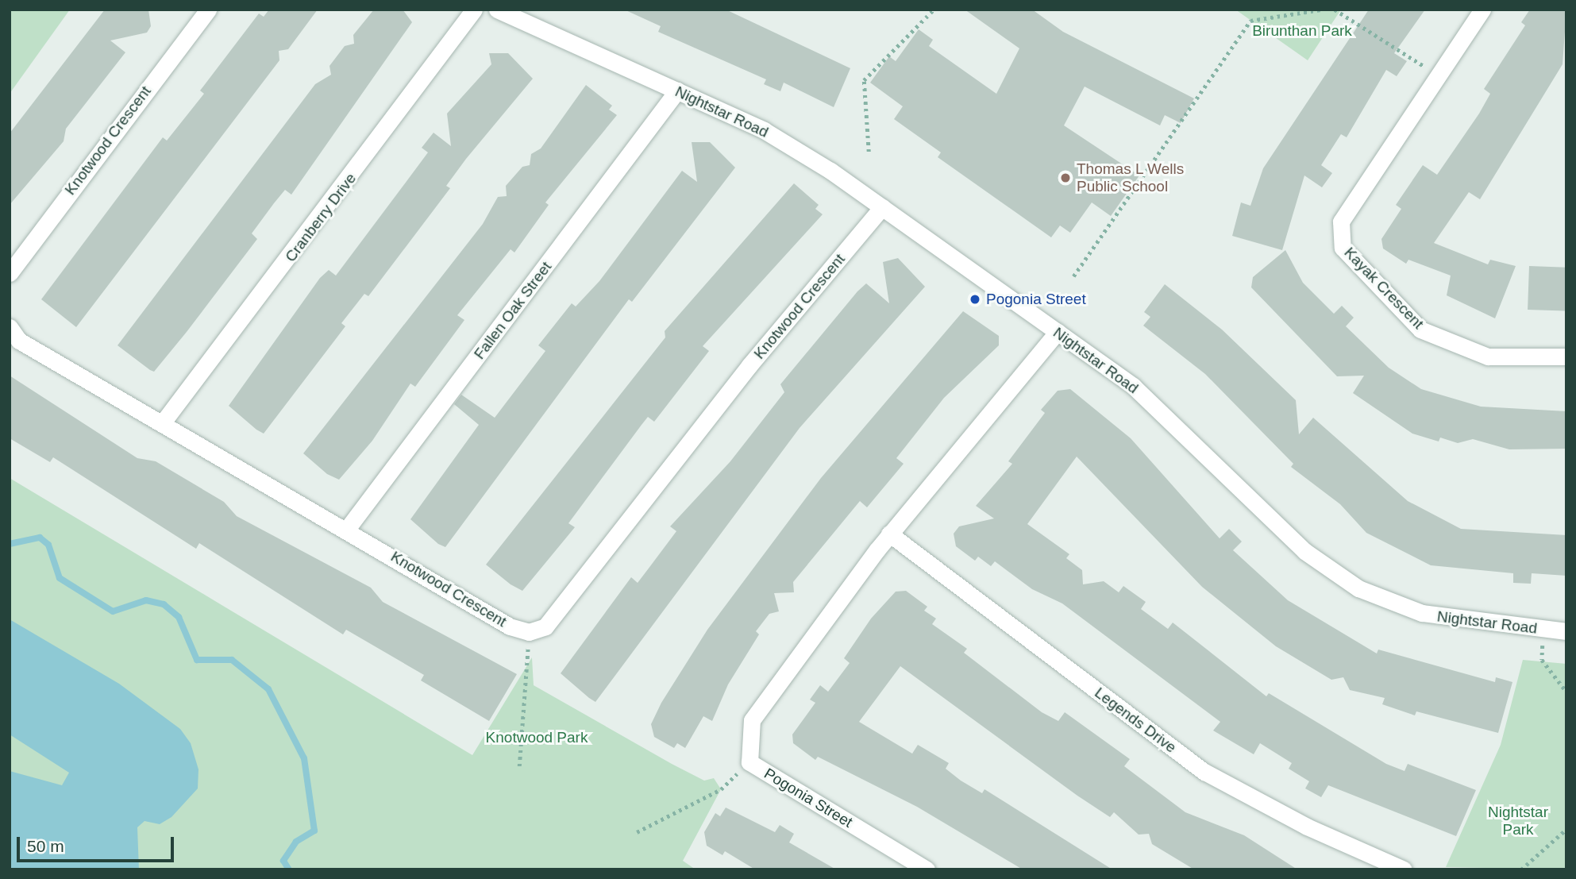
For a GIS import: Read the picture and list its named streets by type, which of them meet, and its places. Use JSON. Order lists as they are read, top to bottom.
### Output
{
  "streets": {
    "street": [
      "Nightstar Road",
      "Knotwood Crescent",
      "Cranberry Drive",
      "Kayak Crescent",
      "Fallen Oak Street",
      "Legends Drive",
      "Pogonia Street"
    ]
  },
  "crossings": [
    ["Nightstar Road", "Knotwood Crescent"],
    ["Nightstar Road", "Fallen Oak Street"],
    ["Nightstar Road", "Pogonia Street"],
    ["Knotwood Crescent", "Cranberry Drive"],
    ["Knotwood Crescent", "Fallen Oak Street"],
    ["Legends Drive", "Pogonia Street"]
  ],
  "parks": ["Birunthan Park", "Knotwood Park", "Nightstar Park"],
  "places": ["Thomas L Wells Public School", "Pogonia Street"],
  "scale_bar": "50 m"
}
